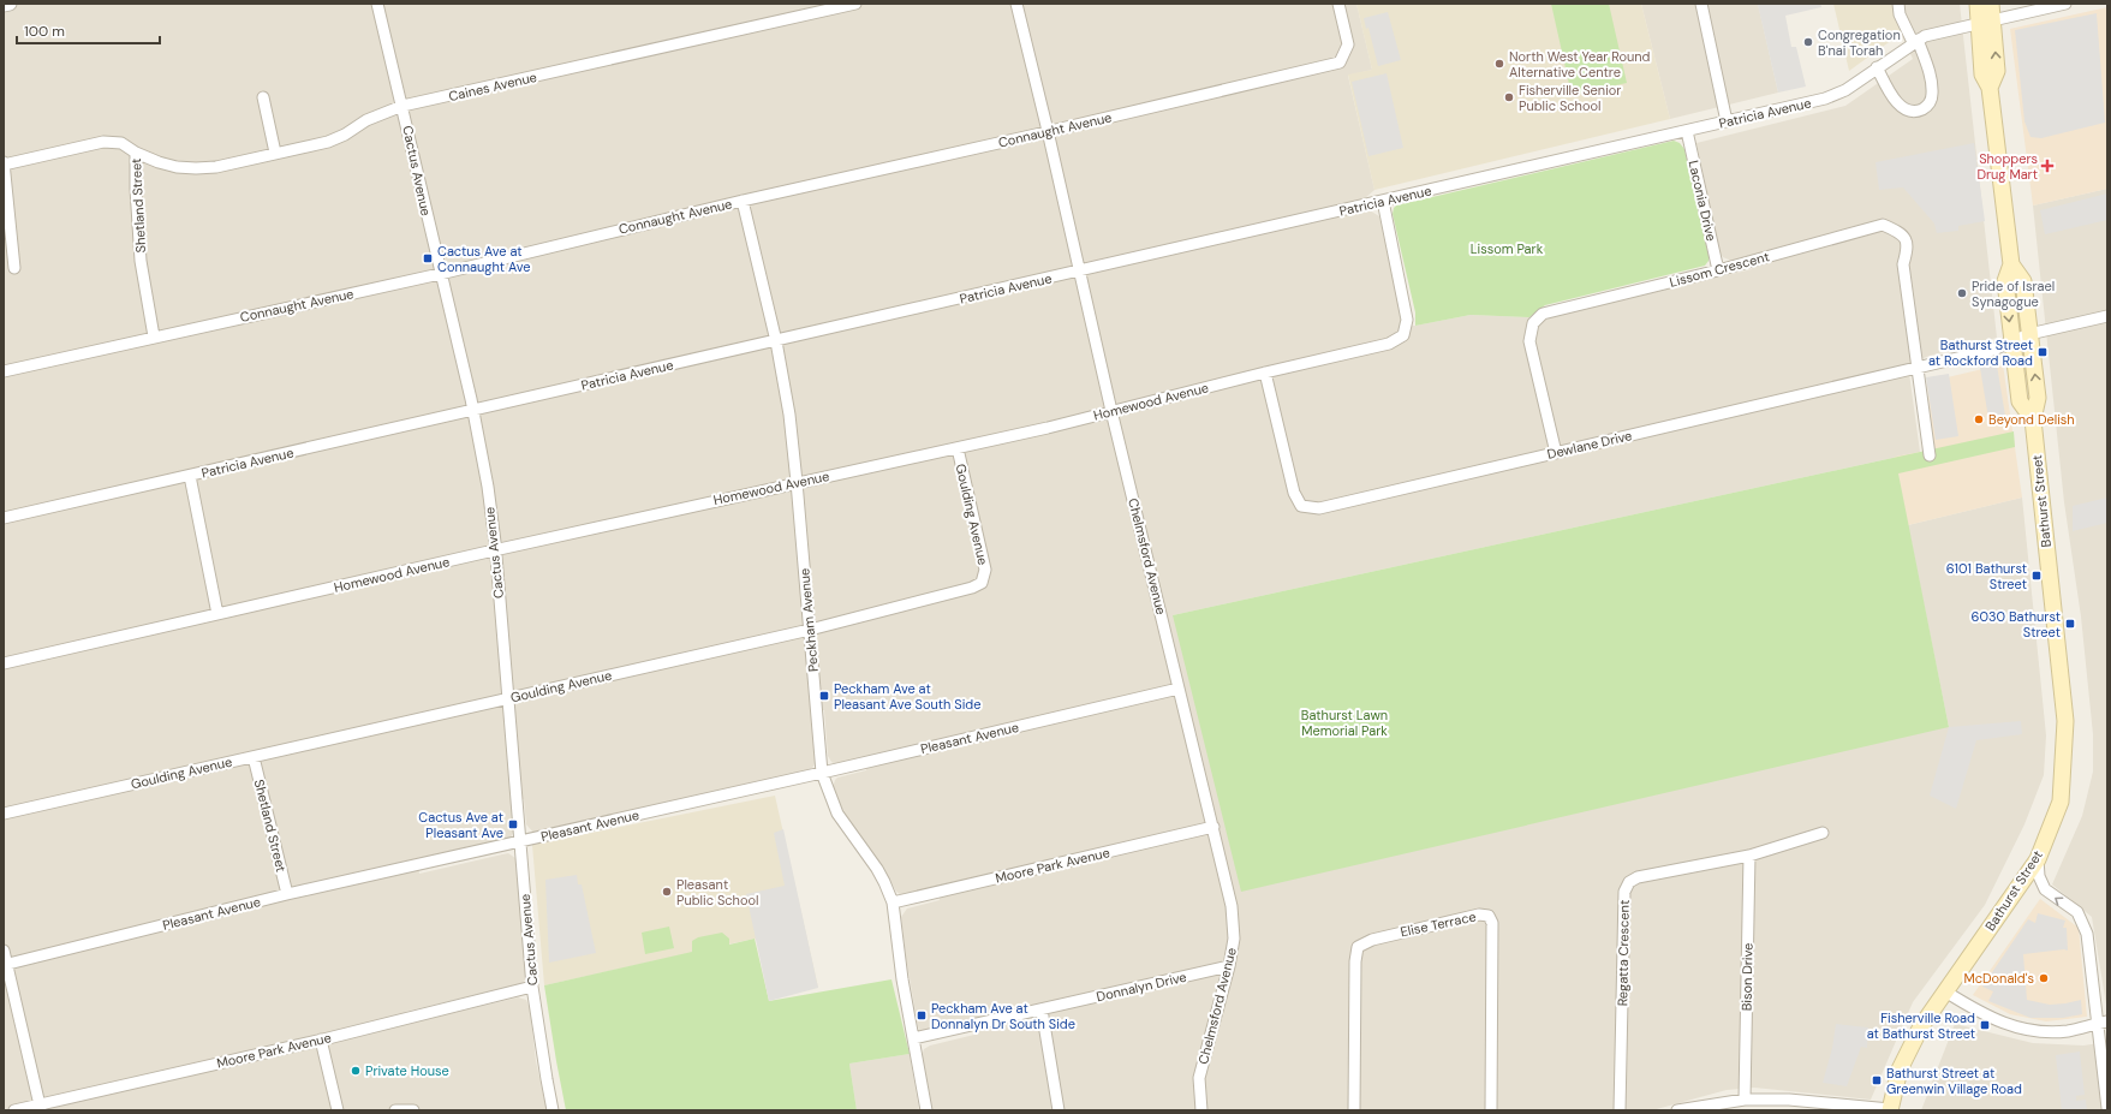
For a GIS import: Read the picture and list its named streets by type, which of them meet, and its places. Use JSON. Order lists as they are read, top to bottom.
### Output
{
  "streets": {
    "main road": ["Bathurst Street"],
    "street": [
      "Caines Avenue",
      "Patricia Avenue",
      "Connaught Avenue",
      "Cactus Avenue",
      "Laconia Drive",
      "Shetland Street",
      "Lissom Crescent",
      "Homewood Avenue",
      "Dewlane Drive",
      "Goulding Avenue",
      "Chelmsford Avenue",
      "Peckham Avenue",
      "Pleasant Avenue",
      "Moore Park Avenue",
      "Elise Terrace",
      "Regatta Crescent",
      "Bison Drive",
      "Donnalyn Drive"
    ]
  },
  "crossings": [
    ["Caines Avenue", "Cactus Avenue"],
    ["Caines Avenue", "Shetland Street"],
    ["Patricia Avenue", "Cactus Avenue"],
    ["Patricia Avenue", "Laconia Drive"],
    ["Patricia Avenue", "Homewood Avenue"],
    ["Patricia Avenue", "Bathurst Street"],
    ["Patricia Avenue", "Chelmsford Avenue"],
    ["Patricia Avenue", "Peckham Avenue"],
    ["Connaught Avenue", "Cactus Avenue"],
    ["Connaught Avenue", "Shetland Street"],
    ["Connaught Avenue", "Chelmsford Avenue"],
    ["Connaught Avenue", "Peckham Avenue"],
    ["Cactus Avenue", "Homewood Avenue"],
    ["Cactus Avenue", "Goulding Avenue"],
    ["Cactus Avenue", "Pleasant Avenue"],
    ["Cactus Avenue", "Moore Park Avenue"],
    ["Laconia Drive", "Lissom Crescent"],
    ["Shetland Street", "Goulding Avenue"],
    ["Shetland Street", "Pleasant Avenue"],
    ["Lissom Crescent", "Dewlane Drive"],
    ["Homewood Avenue", "Dewlane Drive"],
    ["Homewood Avenue", "Goulding Avenue"],
    ["Homewood Avenue", "Chelmsford Avenue"],
    ["Homewood Avenue", "Peckham Avenue"],
    ["Dewlane Drive", "Bathurst Street"],
    ["Goulding Avenue", "Peckham Avenue"],
    ["Chelmsford Avenue", "Pleasant Avenue"],
    ["Chelmsford Avenue", "Moore Park Avenue"],
    ["Chelmsford Avenue", "Donnalyn Drive"],
    ["Peckham Avenue", "Pleasant Avenue"],
    ["Peckham Avenue", "Moore Park Avenue"],
    ["Peckham Avenue", "Donnalyn Drive"],
    ["Regatta Crescent", "Bison Drive"]
  ],
  "parks": ["Lissom Park", "Bathurst Lawn Memorial Park"],
  "places": {
    "other": [
      "Congregation B'nai Torah",
      "North West Year Round Alternative Centre",
      "Fisherville Senior Public School",
      "Pride of Israel Synagogue",
      "Beyond Delish",
      "Pleasant Public School",
      "McDonald's",
      "Private House"
    ],
    "health": ["Shoppers Drug Mart"],
    "transit": [
      "Cactus Ave at Connaught Ave",
      "Bathurst Street at Rockford Road",
      "6101 Bathurst Street",
      "6030 Bathurst Street",
      "Peckham Ave at Pleasant Ave South Side",
      "Cactus Ave at Pleasant Ave",
      "Peckham Ave at Donnalyn Dr South Side",
      "Fisherville Road at Bathurst Street",
      "Bathurst Street at Greenwin Village Road"
    ]
  },
  "scale_bar": "100 m"
}
